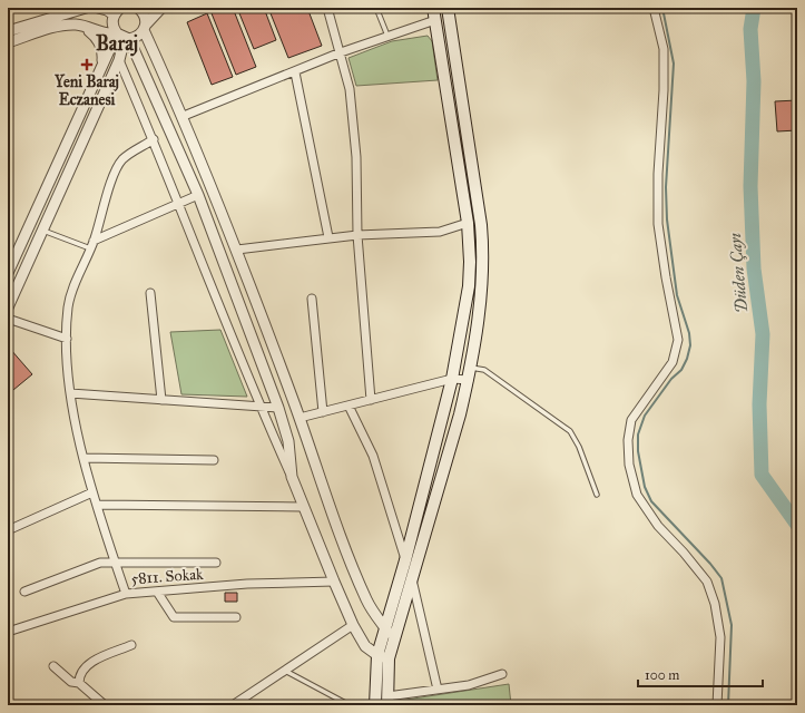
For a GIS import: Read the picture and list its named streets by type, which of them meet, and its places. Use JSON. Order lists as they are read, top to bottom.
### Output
{
  "streets": {
    "street": ["5811. Sokak"]
  },
  "districts": ["Baraj"],
  "water": ["Düden Çayı"],
  "places": {
    "health": ["Yeni Baraj Eczanesi"]
  },
  "scale_bar": "100 m"
}
